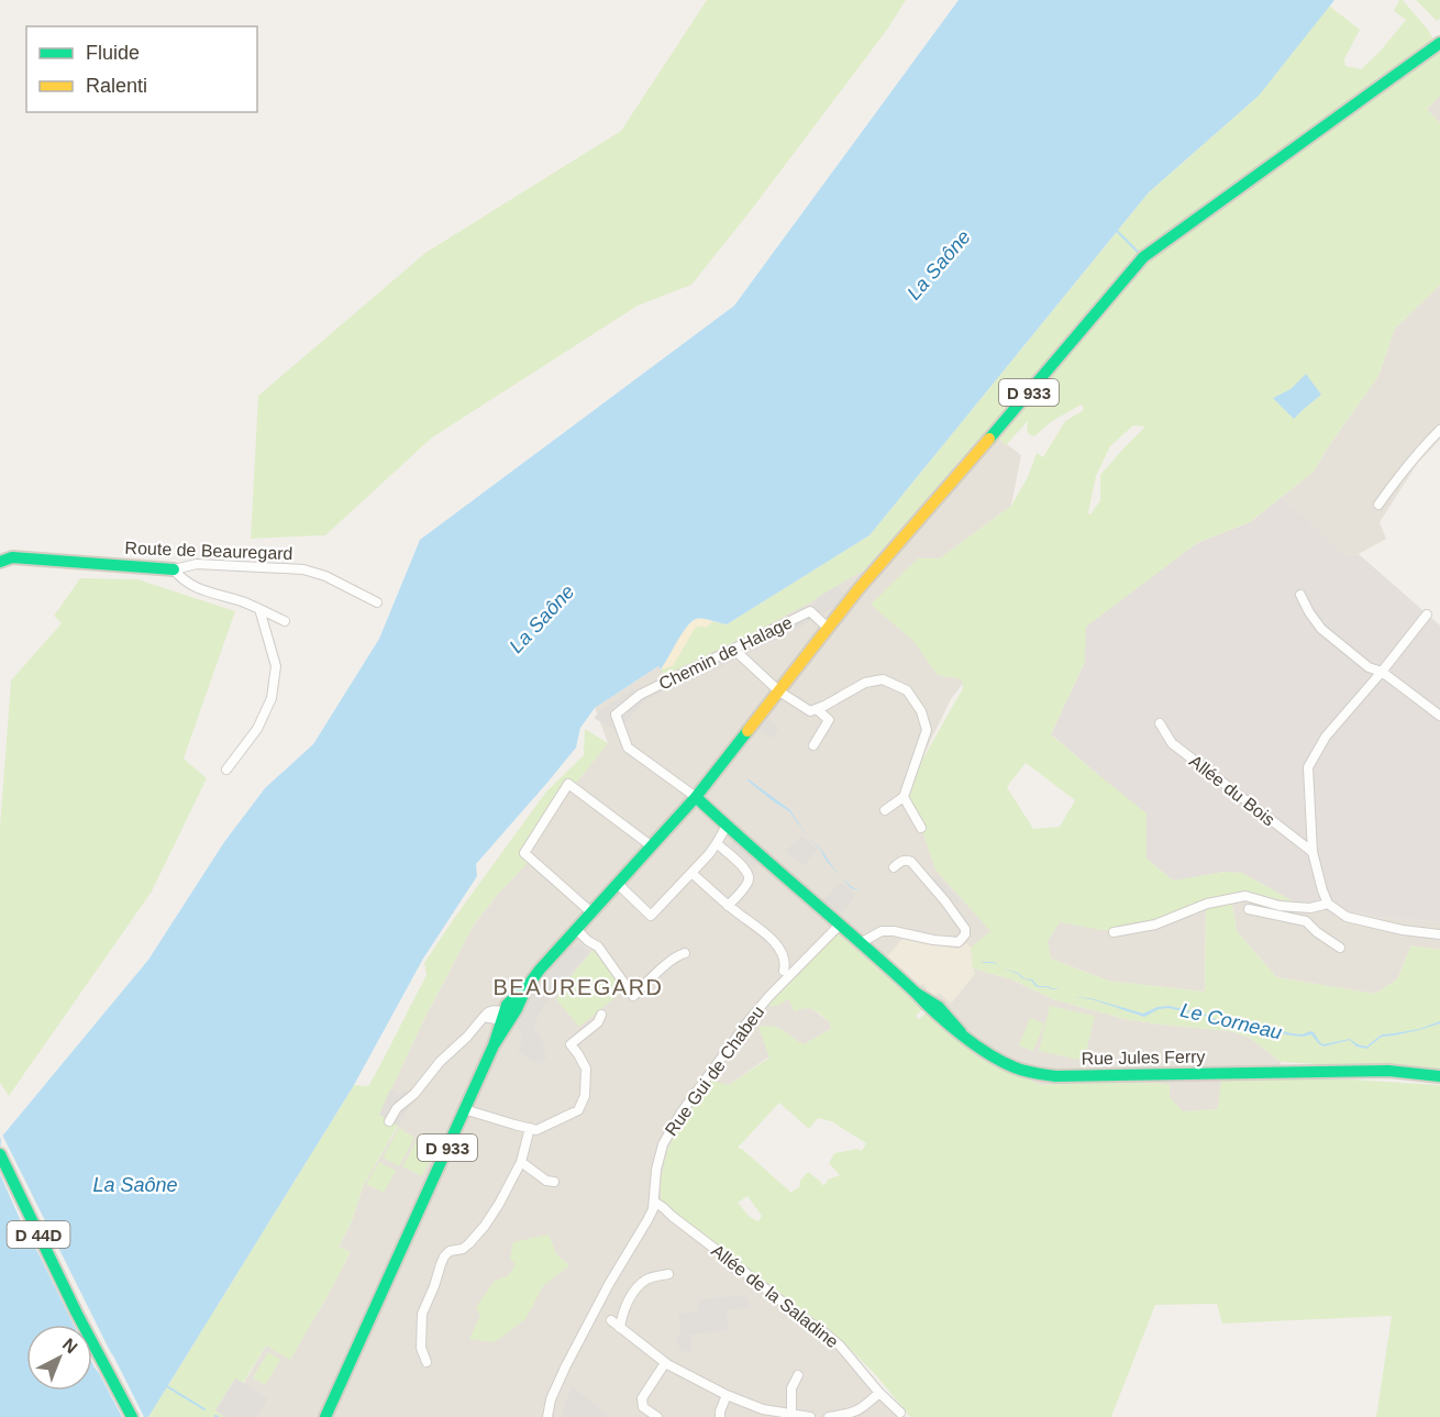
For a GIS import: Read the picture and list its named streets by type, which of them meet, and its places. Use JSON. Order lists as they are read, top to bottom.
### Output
{
  "streets": {
    "main road": [
      "D 933",
      "Route de Beauregard",
      "Rue Jules Ferry",
      "D 44D"
    ],
    "street": [
      "Chemin de Halage",
      "Allée du Bois",
      "Rue Gui de Chabeu",
      "Allée de la Saladine"
    ]
  },
  "crossings": [
    ["D 933", "Chemin de Halage"],
    ["D 933", "Rue Jules Ferry"],
    ["Chemin de Halage", "Rue Jules Ferry"],
    ["Rue Jules Ferry", "Rue Gui de Chabeu"],
    ["Rue Gui de Chabeu", "Allée de la Saladine"]
  ],
  "districts": ["BEAUREGARD"],
  "water": ["La Saône", "Le Corneau"],
  "legend": ["Fluide", "Ralenti"],
  "north": "top right"
}
